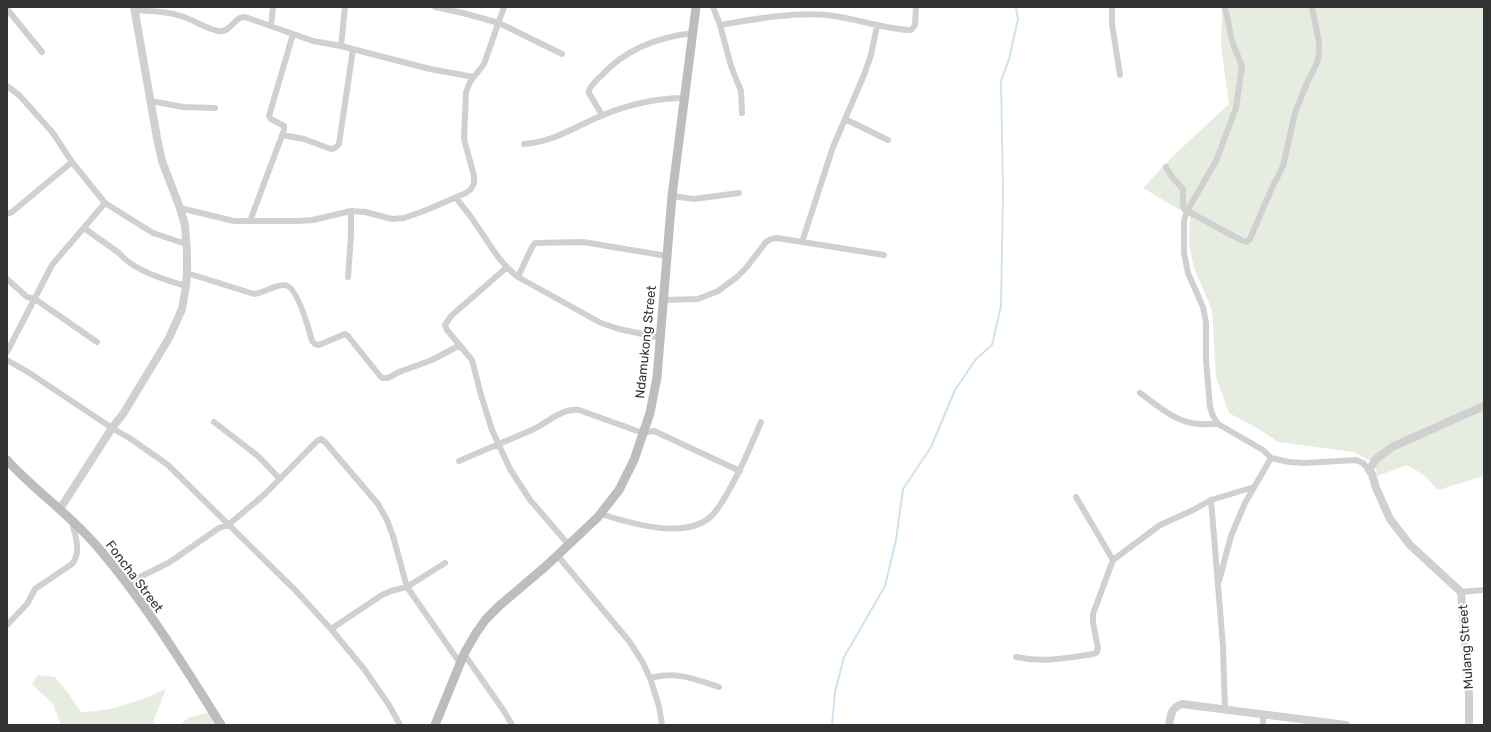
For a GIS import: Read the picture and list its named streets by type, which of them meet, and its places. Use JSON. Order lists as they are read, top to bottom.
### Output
{
  "streets": {
    "main road": ["Ndamukong Street", "Foncha Street"],
    "street": ["Mulang Street"]
  }
}
